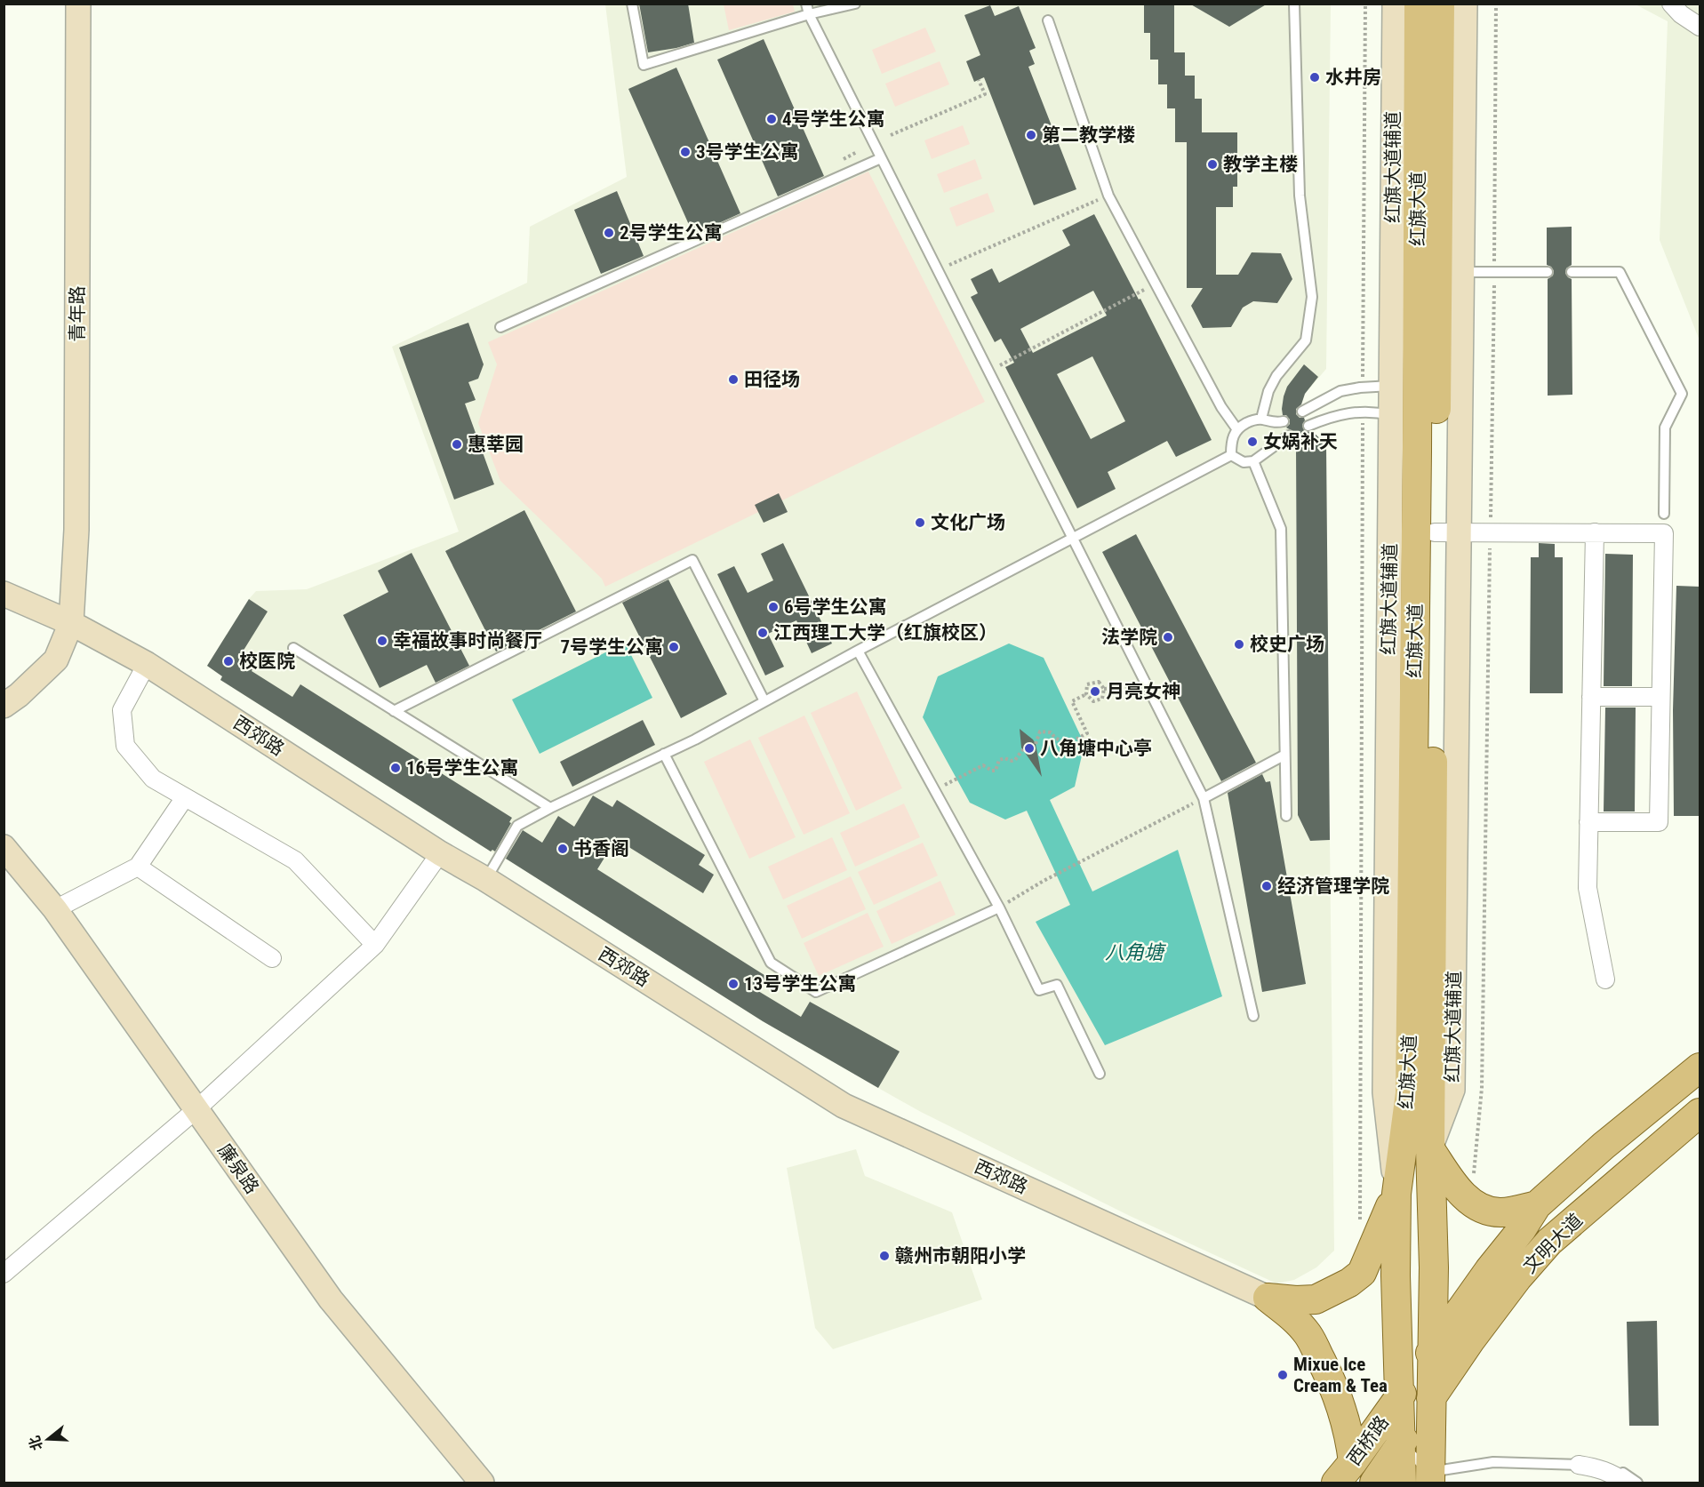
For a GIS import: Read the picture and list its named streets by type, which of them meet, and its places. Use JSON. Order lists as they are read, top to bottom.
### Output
{
  "streets": {
    "main road": ["红旗大道", "文明大道", "西桥路"],
    "street": [
      "红旗大道辅道",
      "青年路",
      "西郊路",
      "廉泉路"
    ]
  },
  "crossings": [
    ["红旗大道辅道", "红旗大道"],
    ["红旗大道", "文明大道"],
    ["红旗大道", "西桥路"],
    ["青年路", "西郊路"],
    ["文明大道", "西桥路"]
  ],
  "water": ["八角塘"],
  "places": [
    "水井房",
    "4号学生公寓",
    "第二教学楼",
    "3号学生公寓",
    "教学主楼",
    "2号学生公寓",
    "田径场",
    "女娲补天",
    "惠莘园",
    "文化广场",
    "6号学生公寓",
    "江西理工大学（红旗校区）",
    "法学院",
    "幸福故事时尚餐厅",
    "校史广场",
    "7号学生公寓",
    "校医院",
    "月亮女神",
    "八角塘中心亭",
    "16号学生公寓",
    "书香阁",
    "经济管理学院",
    "13号学生公寓",
    "赣州市朝阳小学",
    "Mixue Ice Cream & Tea"
  ],
  "north": "left"
}
